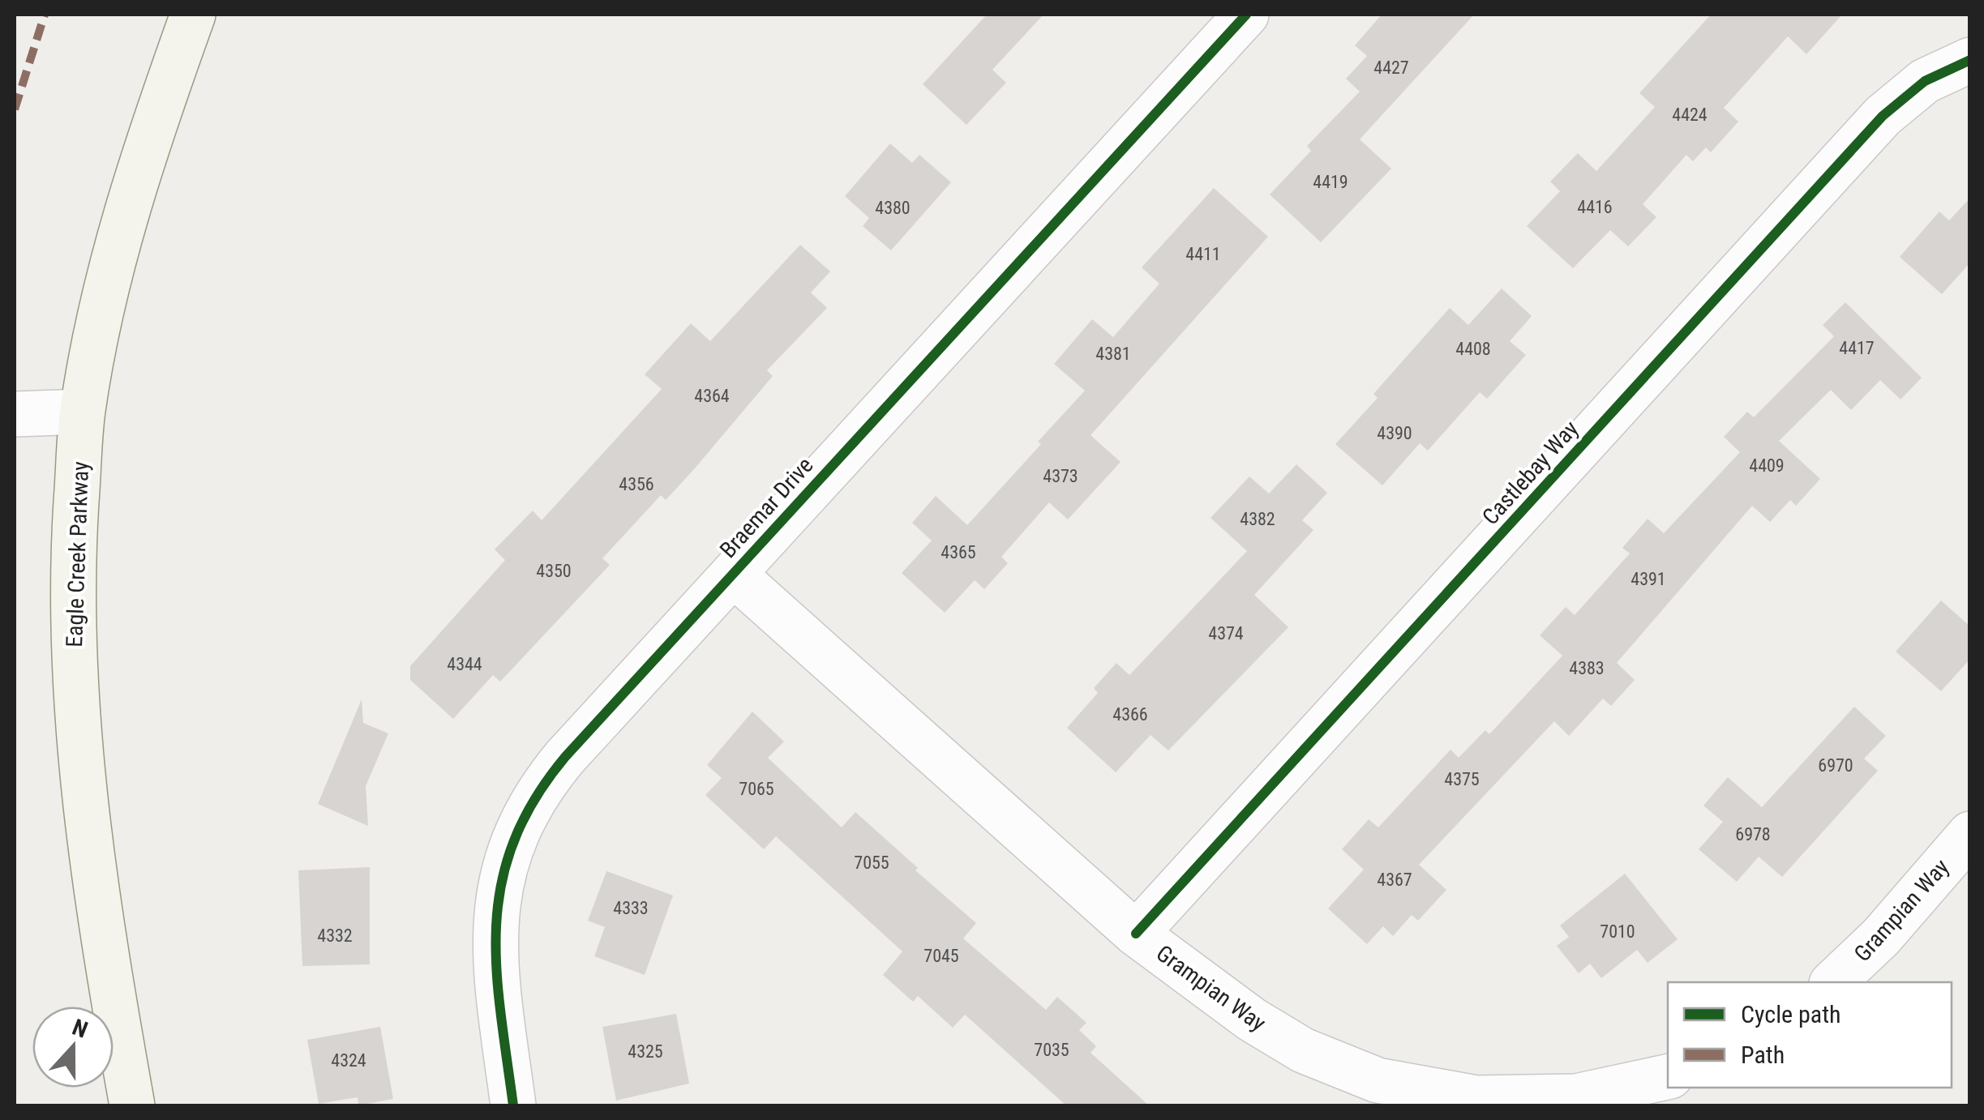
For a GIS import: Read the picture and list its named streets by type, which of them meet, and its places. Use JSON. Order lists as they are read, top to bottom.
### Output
{
  "streets": {
    "main road": ["Eagle Creek Parkway"],
    "street": ["Castlebay Way", "Braemar Drive", "Grampian Way"]
  },
  "crossings": [
    ["Castlebay Way", "Grampian Way"],
    ["Braemar Drive", "Grampian Way"]
  ],
  "house_numbers": [
    "4427",
    "4424",
    "4419",
    "4416",
    "4380",
    "4411",
    "4417",
    "4408",
    "4381",
    "4364",
    "4390",
    "4409",
    "4373",
    "4356",
    "4382",
    "4365",
    "4350",
    "4391",
    "4374",
    "4344",
    "4383",
    "4366",
    "6970",
    "4375",
    "7065",
    "6978",
    "7055",
    "4367",
    "4333",
    "7010",
    "4332",
    "7045",
    "7035",
    "4325",
    "4324"
  ],
  "legend": ["Cycle path", "Path"],
  "north": "top"
}
